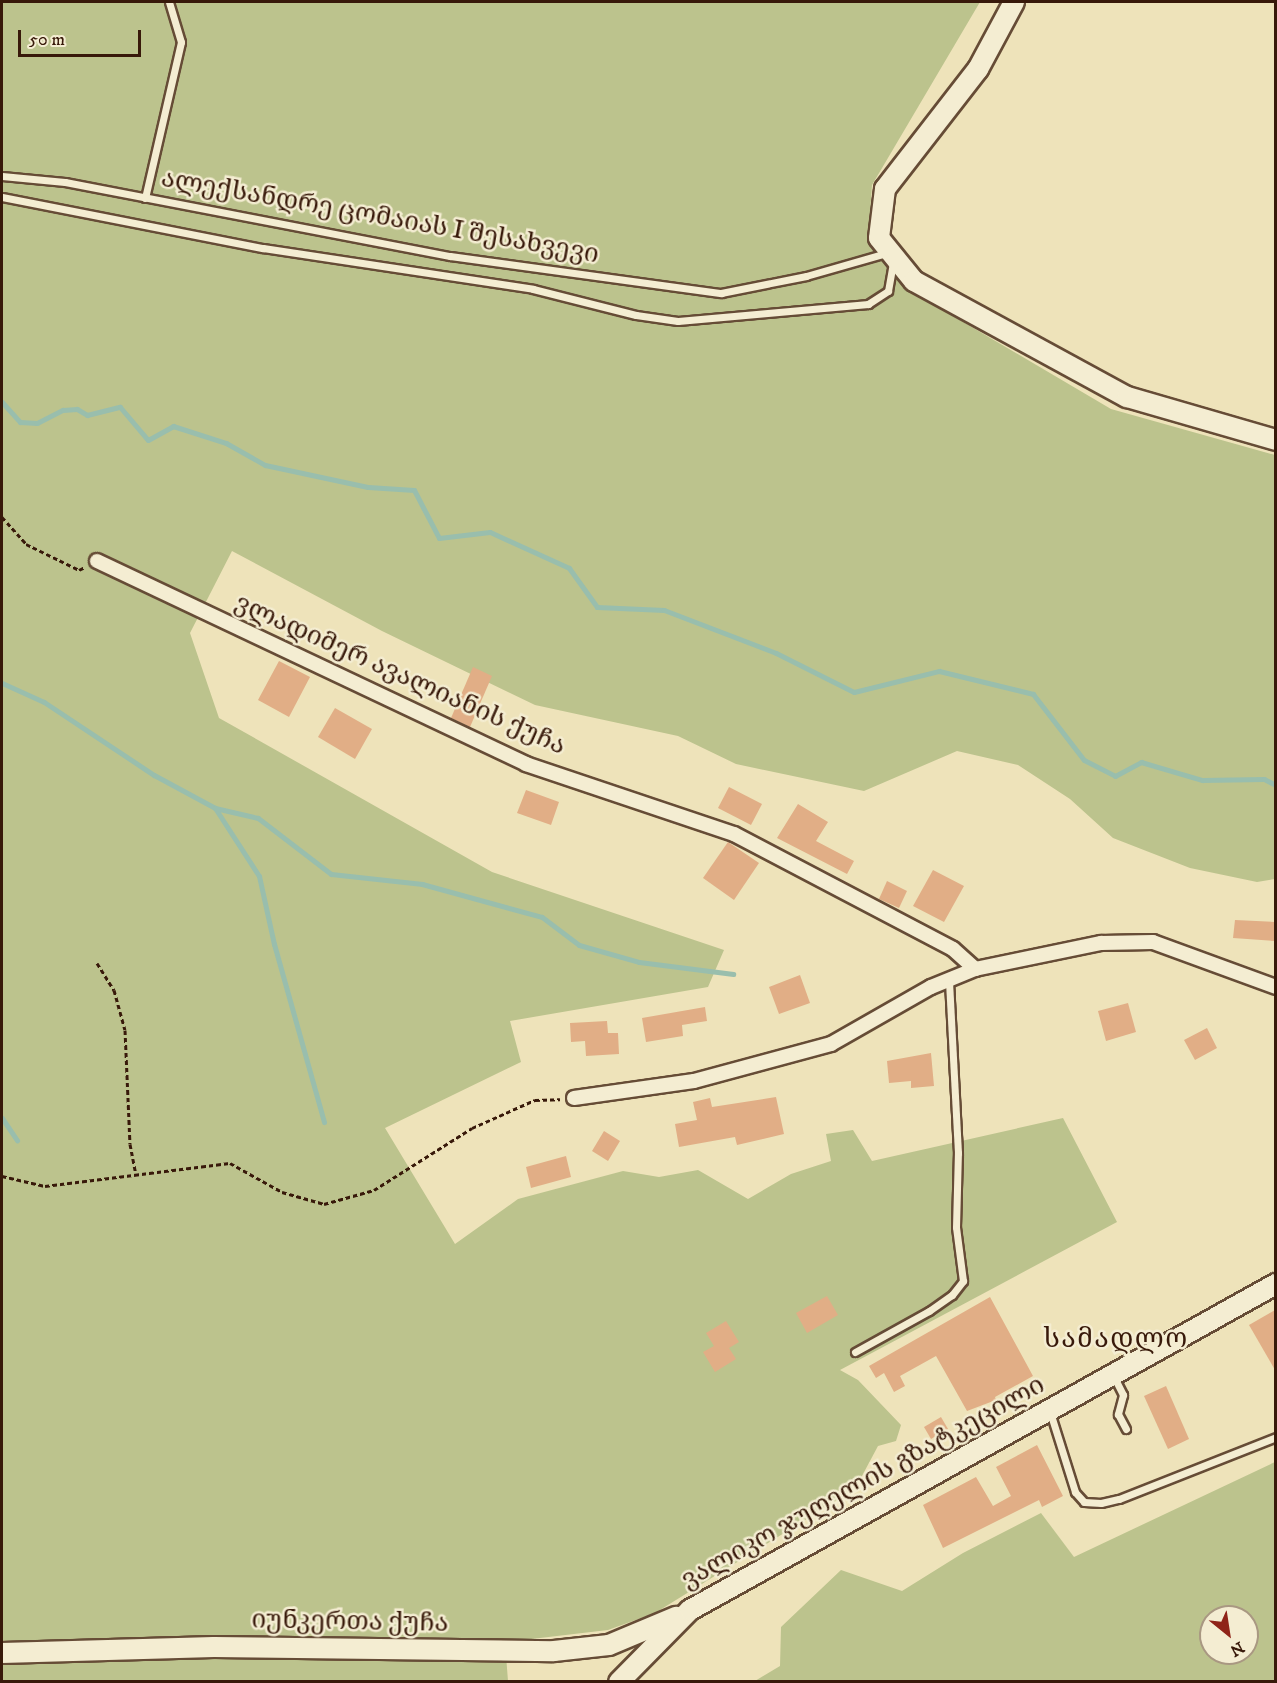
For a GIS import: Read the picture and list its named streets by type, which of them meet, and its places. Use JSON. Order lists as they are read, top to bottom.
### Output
{
  "streets": {
    "main road": ["ვალიკო ჯუღელის გზატკეცილი", "იუნკერთა ქუჩა"],
    "street": ["ვლადიმერ ავალიანის ქუჩა"],
    "lane": ["ალექსანდრე ცომაიას I შესახვევი"]
  },
  "crossings": [
    ["ვალიკო ჯუღელის გზატკეცილი", "იუნკერთა ქუჩა"]
  ],
  "districts": ["სამადლო"],
  "scale_bar": "50 m",
  "north": "bottom right"
}
